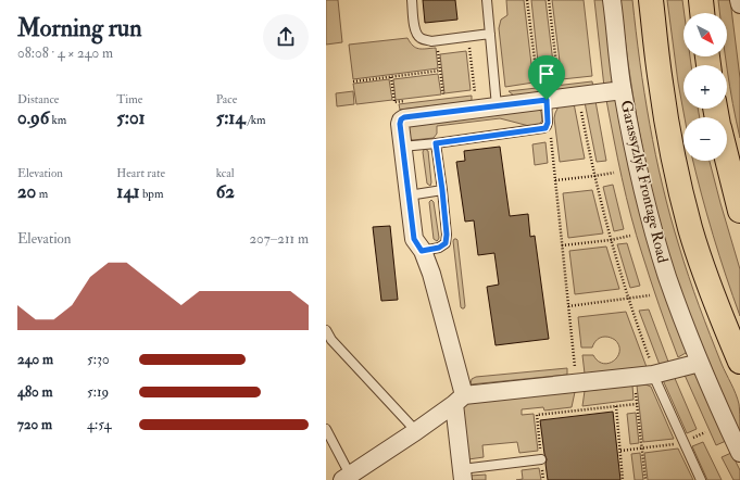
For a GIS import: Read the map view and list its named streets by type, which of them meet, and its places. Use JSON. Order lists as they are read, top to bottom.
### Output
{
  "streets": {
    "street": ["Garassyzlyk Frontage Road"]
  },
  "north": "bottom right",
  "page": {
    "heading": ["Morning run", "08:08 · 4 × 240 m"],
    "map_buttons": ["+", "−"],
    "stats": [
      ["Distance", "0.96 km"],
      ["Time", "5:01"],
      ["Pace", "5:14 /km"],
      ["Elevation", "20 m"],
      ["Heart rate", "141 bpm"],
      ["kcal", "62"]
    ],
    "chart": ["Elevation", "207–211 m"],
    "list": [
      {
        "name": "240 m",
        "note": "5:30"
      },
      {
        "name": "480 m",
        "note": "5:19"
      },
      {
        "name": "720 m",
        "note": "4:54"
      }
    ]
  }
}
